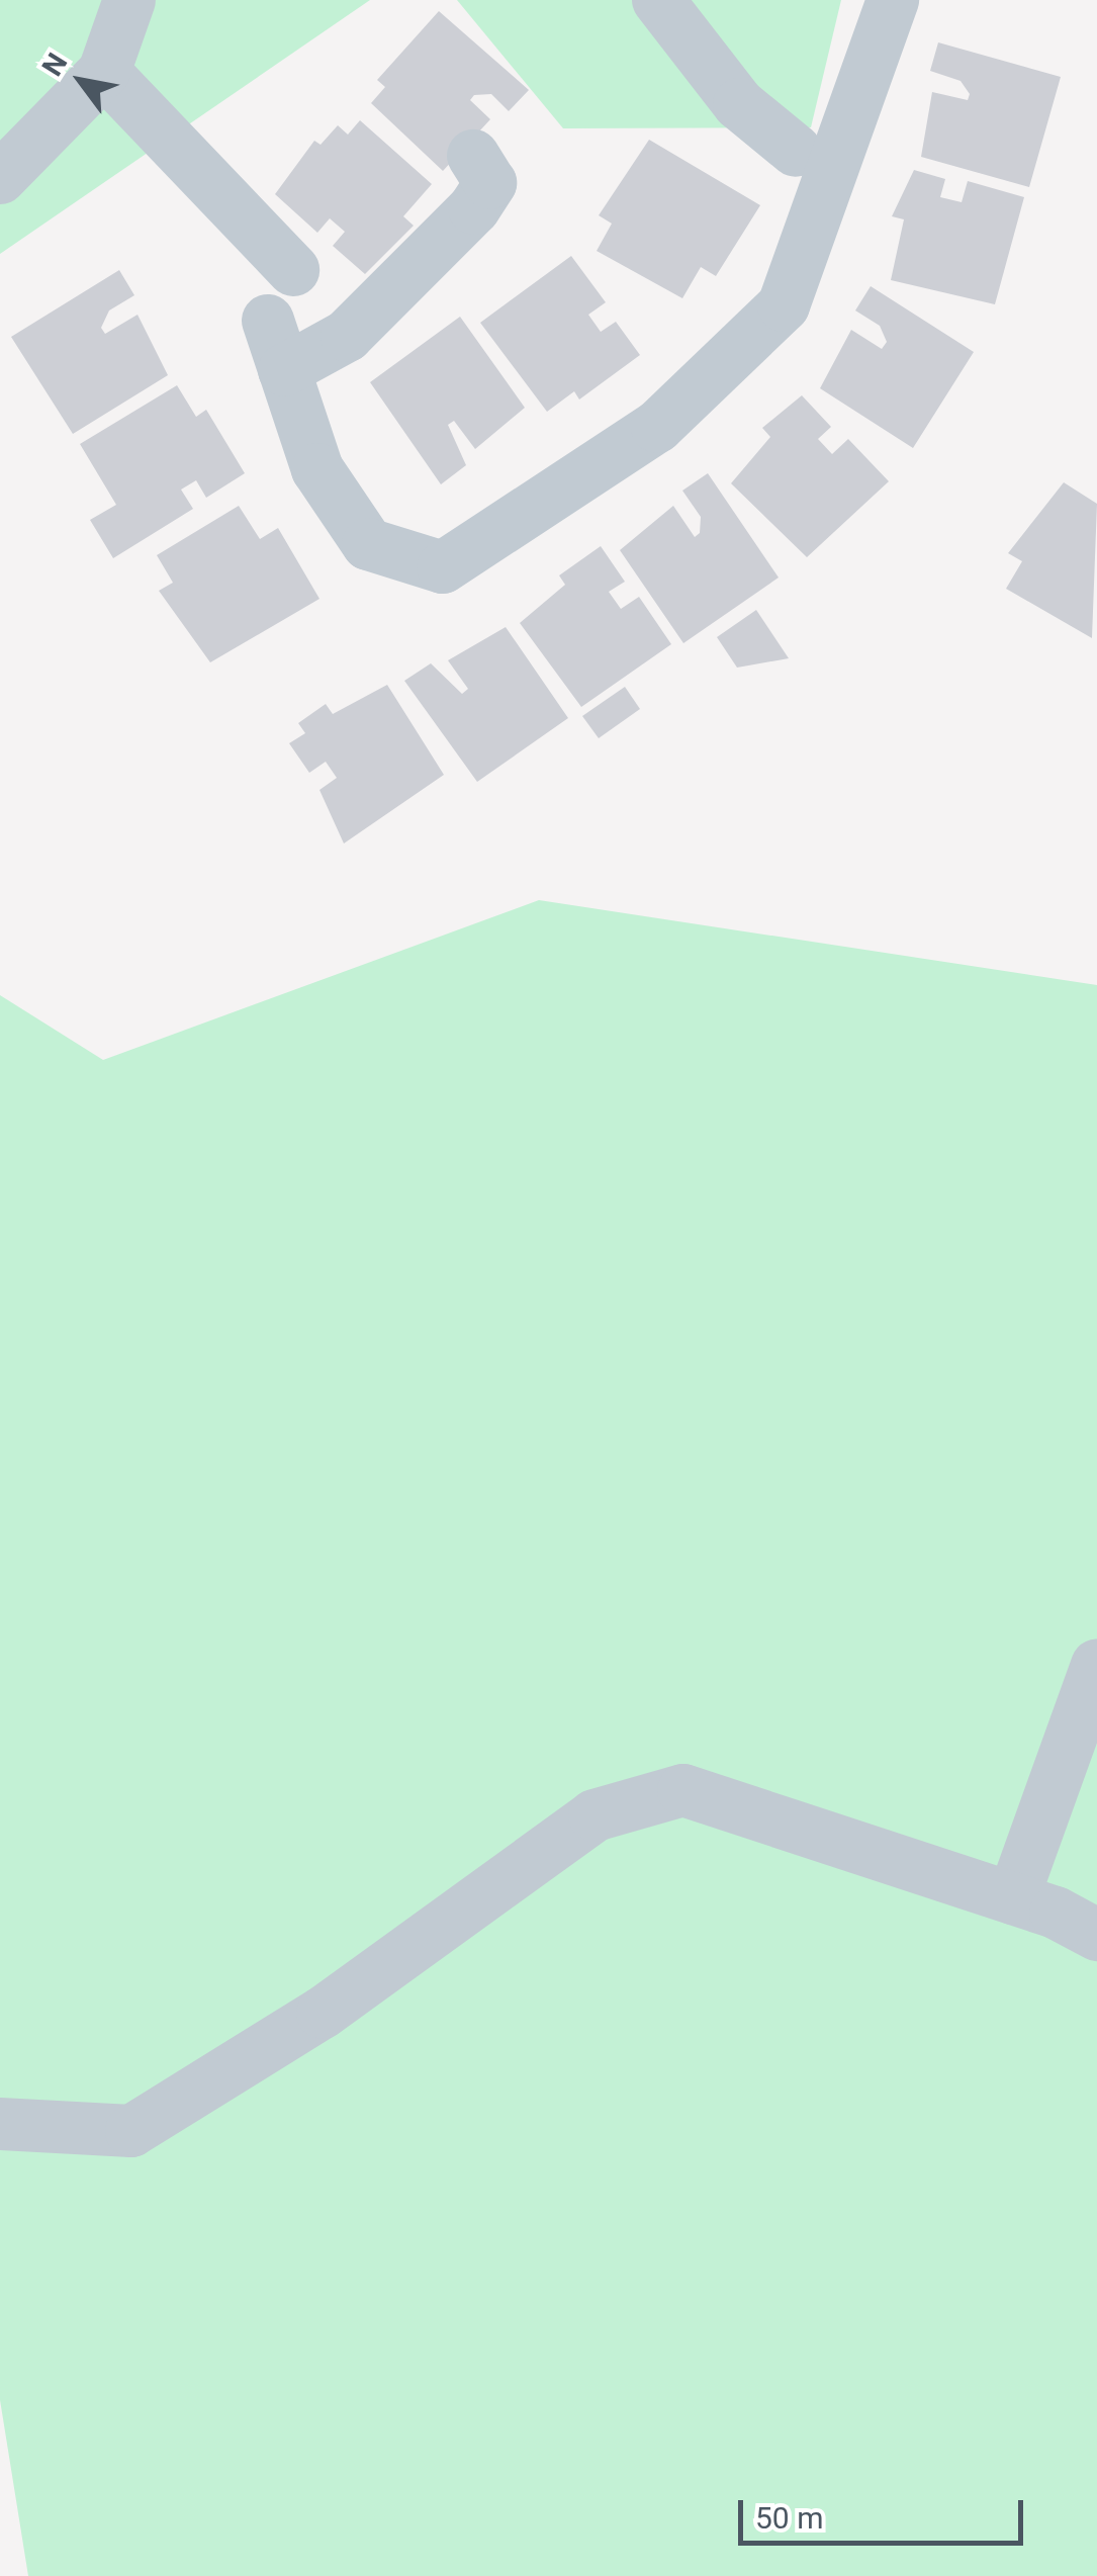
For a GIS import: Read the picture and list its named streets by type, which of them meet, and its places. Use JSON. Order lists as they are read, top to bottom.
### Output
{
  "scale_bar": "50 m",
  "north": "top left"
}
